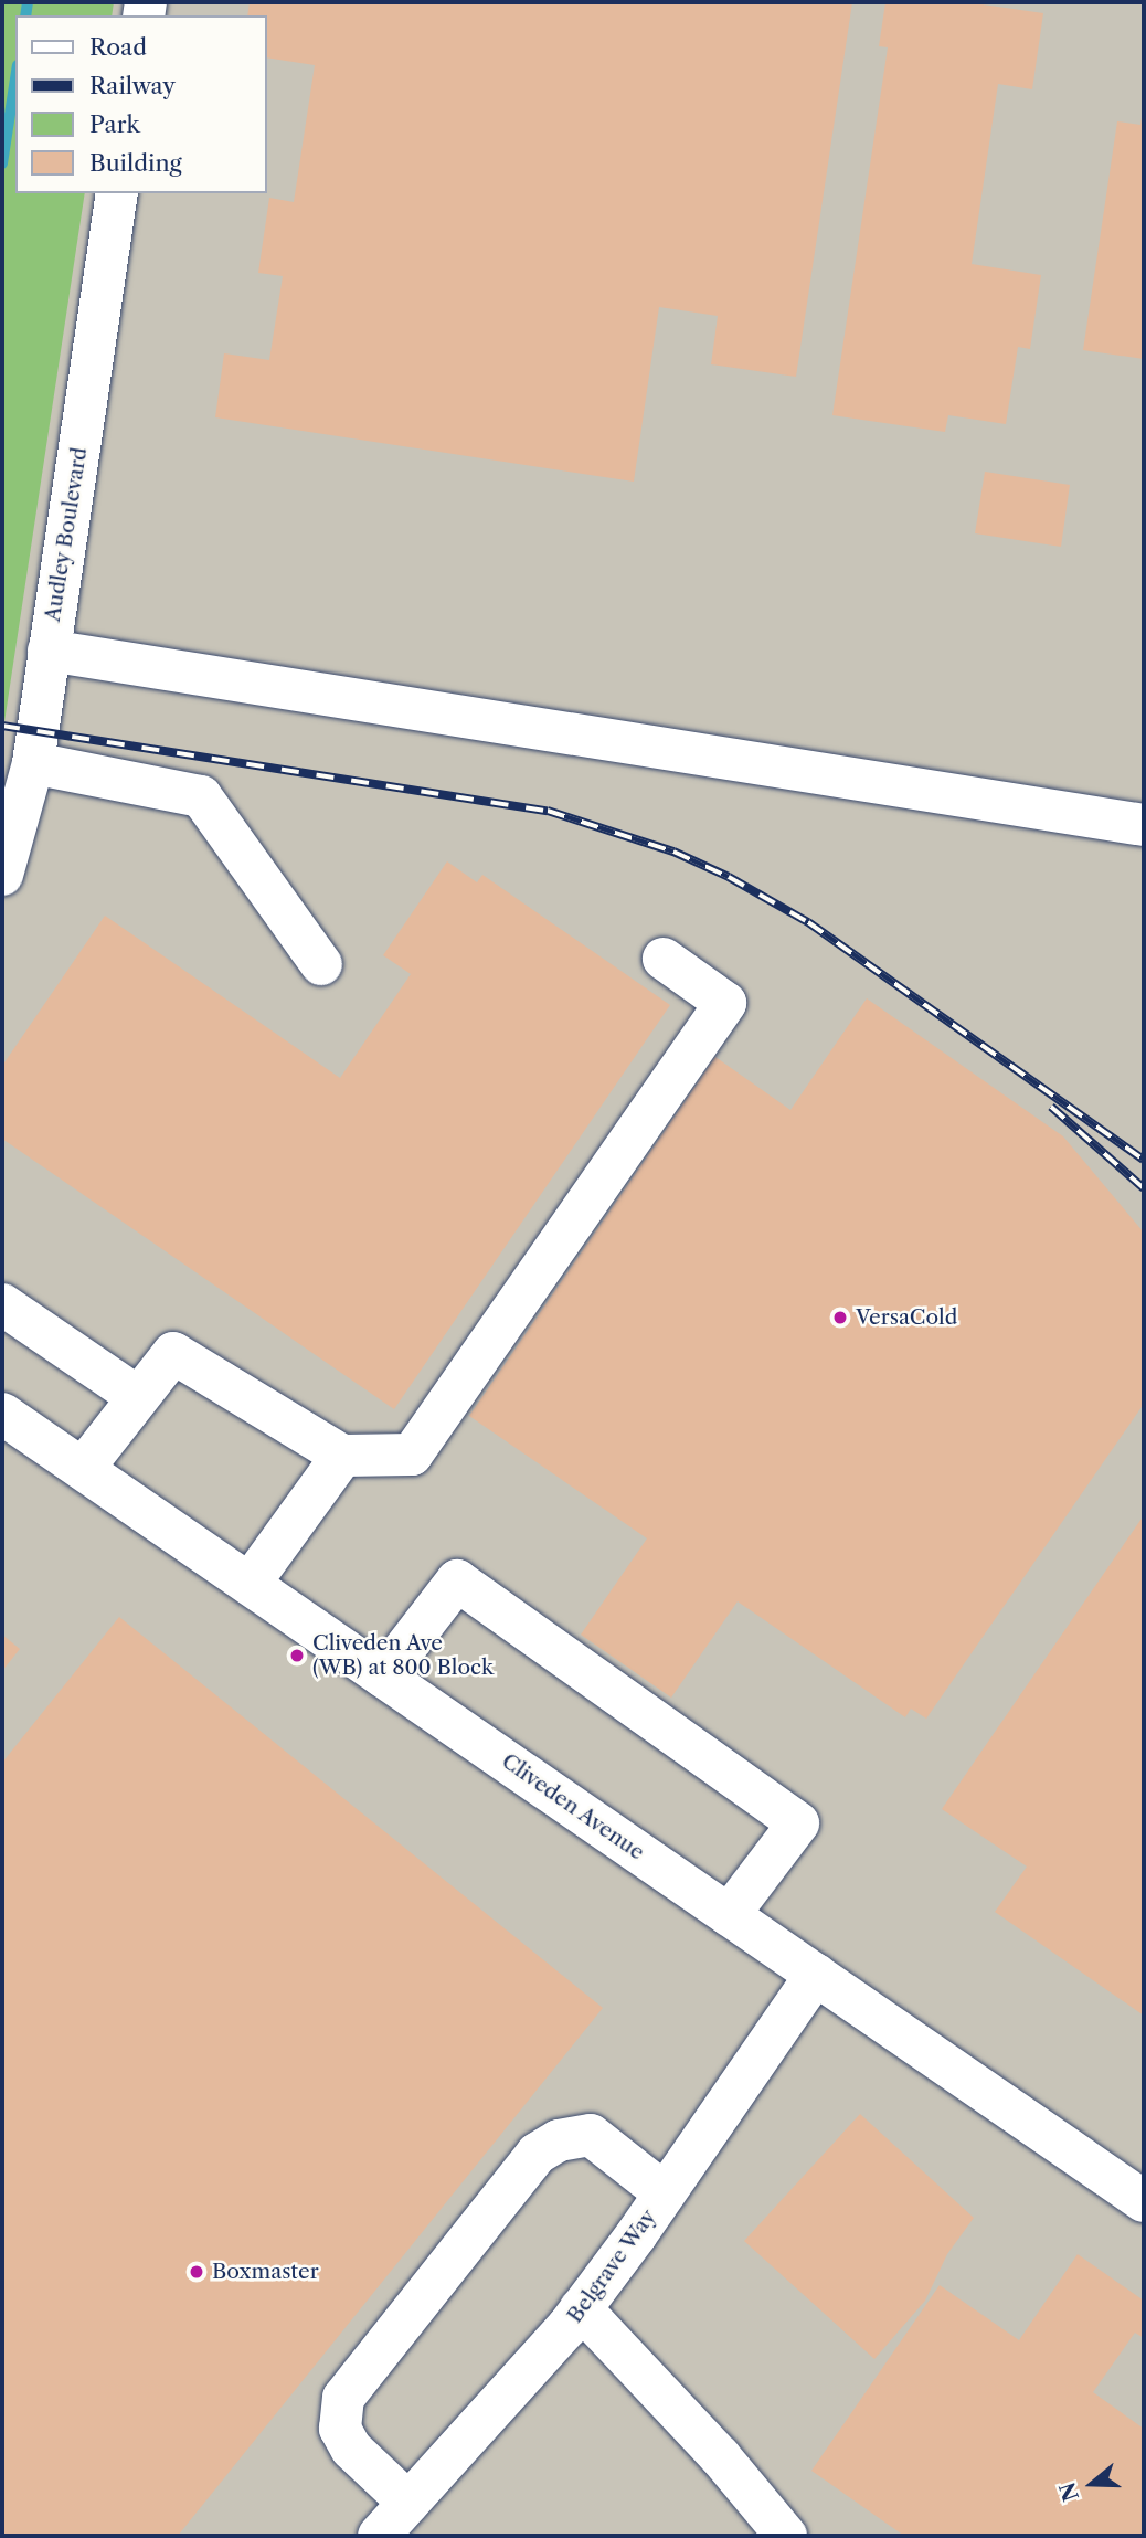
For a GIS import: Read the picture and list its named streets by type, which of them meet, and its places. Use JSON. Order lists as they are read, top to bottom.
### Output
{
  "streets": {
    "street": ["Audley Boulevard", "Cliveden Avenue", "Belgrave Way"]
  },
  "crossings": [
    ["Cliveden Avenue", "Belgrave Way"]
  ],
  "places": ["VersaCold", "Cliveden Ave (WB) at 800 Block", "Boxmaster"],
  "legend": [
    "Road",
    "Railway",
    "Park",
    "Building"
  ],
  "north": "left"
}
